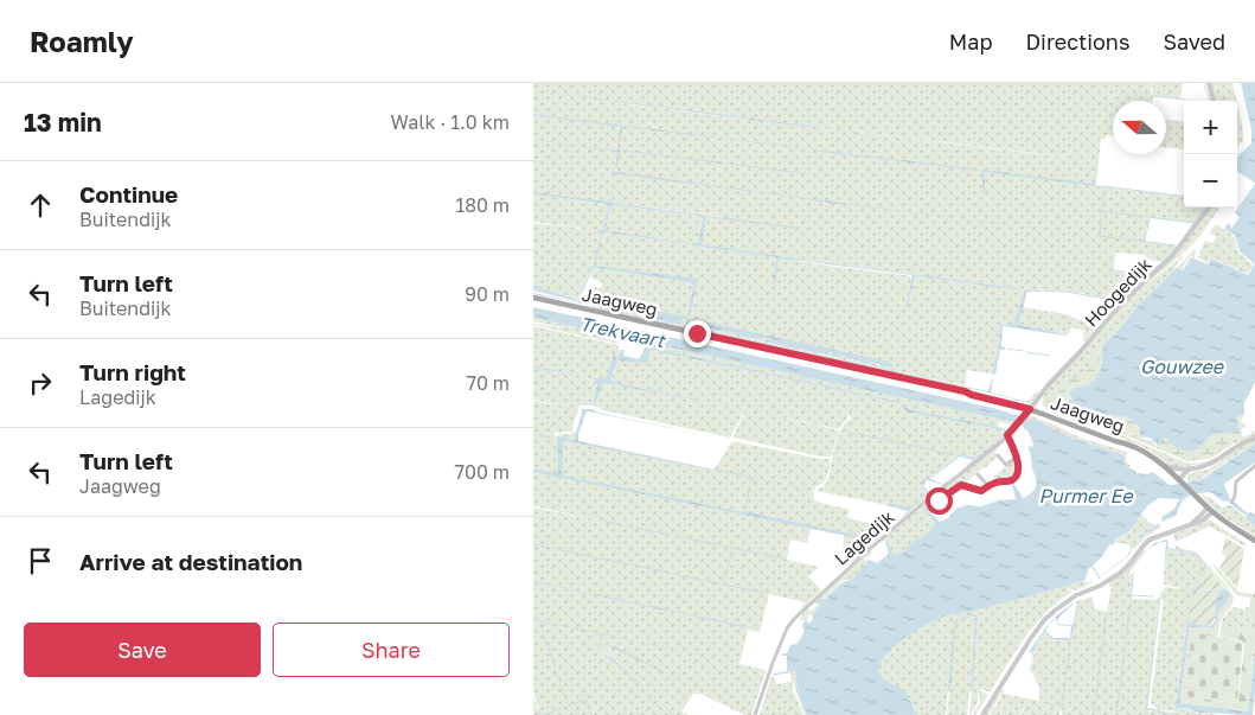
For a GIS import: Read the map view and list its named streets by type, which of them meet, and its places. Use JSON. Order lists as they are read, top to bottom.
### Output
{
  "streets": {
    "main road": ["Jaagweg"],
    "street": ["Hoogedijk", "Lagedijk"]
  },
  "crossings": [
    ["Hoogedijk", "Jaagweg"],
    ["Hoogedijk", "Lagedijk"],
    ["Jaagweg", "Lagedijk"]
  ],
  "water": ["Trekvaart", "Gouwzee", "Purmer Ee"],
  "north": "left",
  "page": {
    "header": "Roamly",
    "nav": ["Map", "Directions", "Saved"],
    "heading": ["13 min", "Walk · 1.0 km"],
    "map_buttons": ["+", "−"],
    "list": [
      ["Continue", "Buitendijk", "180 m"],
      ["Turn left", "Buitendijk", "90 m"],
      ["Turn right", "Lagedijk", "70 m"],
      ["Turn left", "Jaagweg", "700 m"],
      "Arrive at destination"
    ],
    "buttons": ["Save", "Share"]
  }
}
